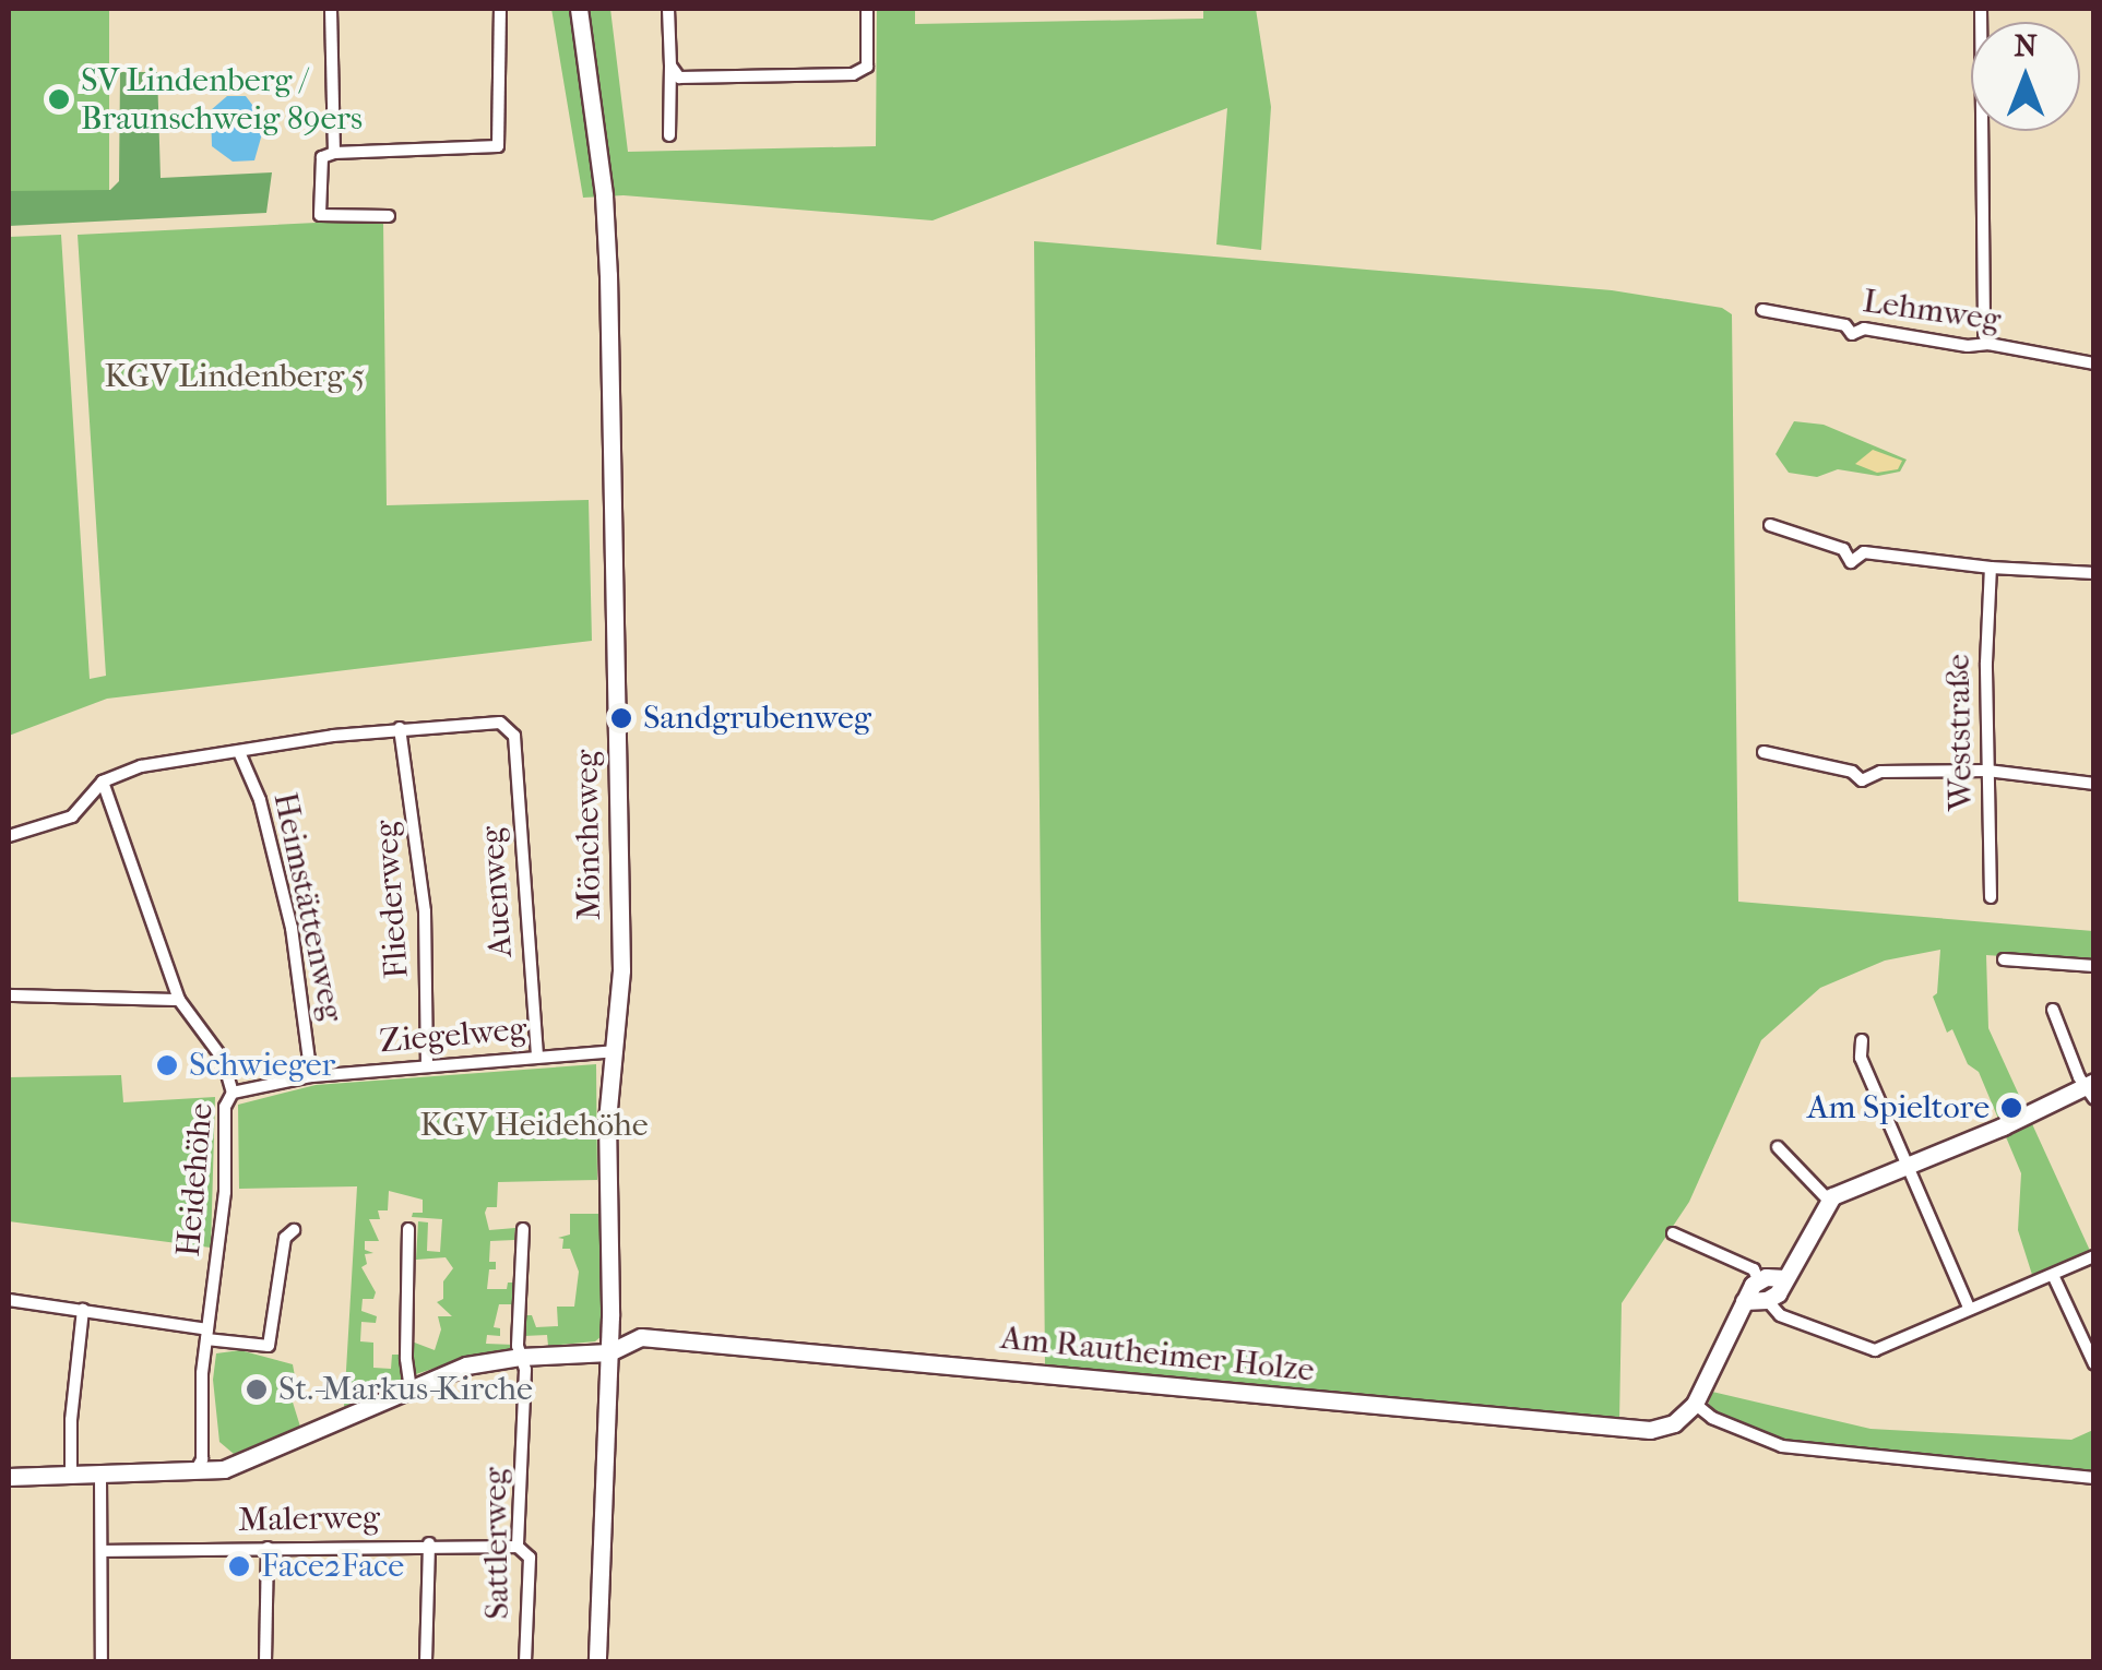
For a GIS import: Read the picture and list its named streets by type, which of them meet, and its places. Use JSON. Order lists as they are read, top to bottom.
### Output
{
  "streets": {
    "street": [
      "Lehmweg",
      "Weststraße",
      "Möncheweg",
      "Auenweg",
      "Fliederweg",
      "Heimstättenweg",
      "Ziegelweg",
      "Heidehöhe",
      "Am Rautheimer Holze",
      "Malerweg",
      "Sattlerweg"
    ]
  },
  "crossings": [
    ["Möncheweg", "Ziegelweg"],
    ["Möncheweg", "Am Rautheimer Holze"],
    ["Auenweg", "Fliederweg"],
    ["Auenweg", "Ziegelweg"],
    ["Fliederweg", "Ziegelweg"],
    ["Heimstättenweg", "Ziegelweg"],
    ["Ziegelweg", "Heidehöhe"],
    ["Heidehöhe", "Am Rautheimer Holze"],
    ["Am Rautheimer Holze", "Sattlerweg"],
    ["Malerweg", "Sattlerweg"]
  ],
  "parks": ["KGV Lindenberg 5", "KGV Heidehöhe"],
  "places": [
    "SV Lindenberg / Braunschweig 89ers",
    "Sandgrubenweg",
    "Schwieger",
    "Am Spieltore",
    "St.-Markus-Kirche",
    "Face2Face"
  ],
  "north": "top"
}
